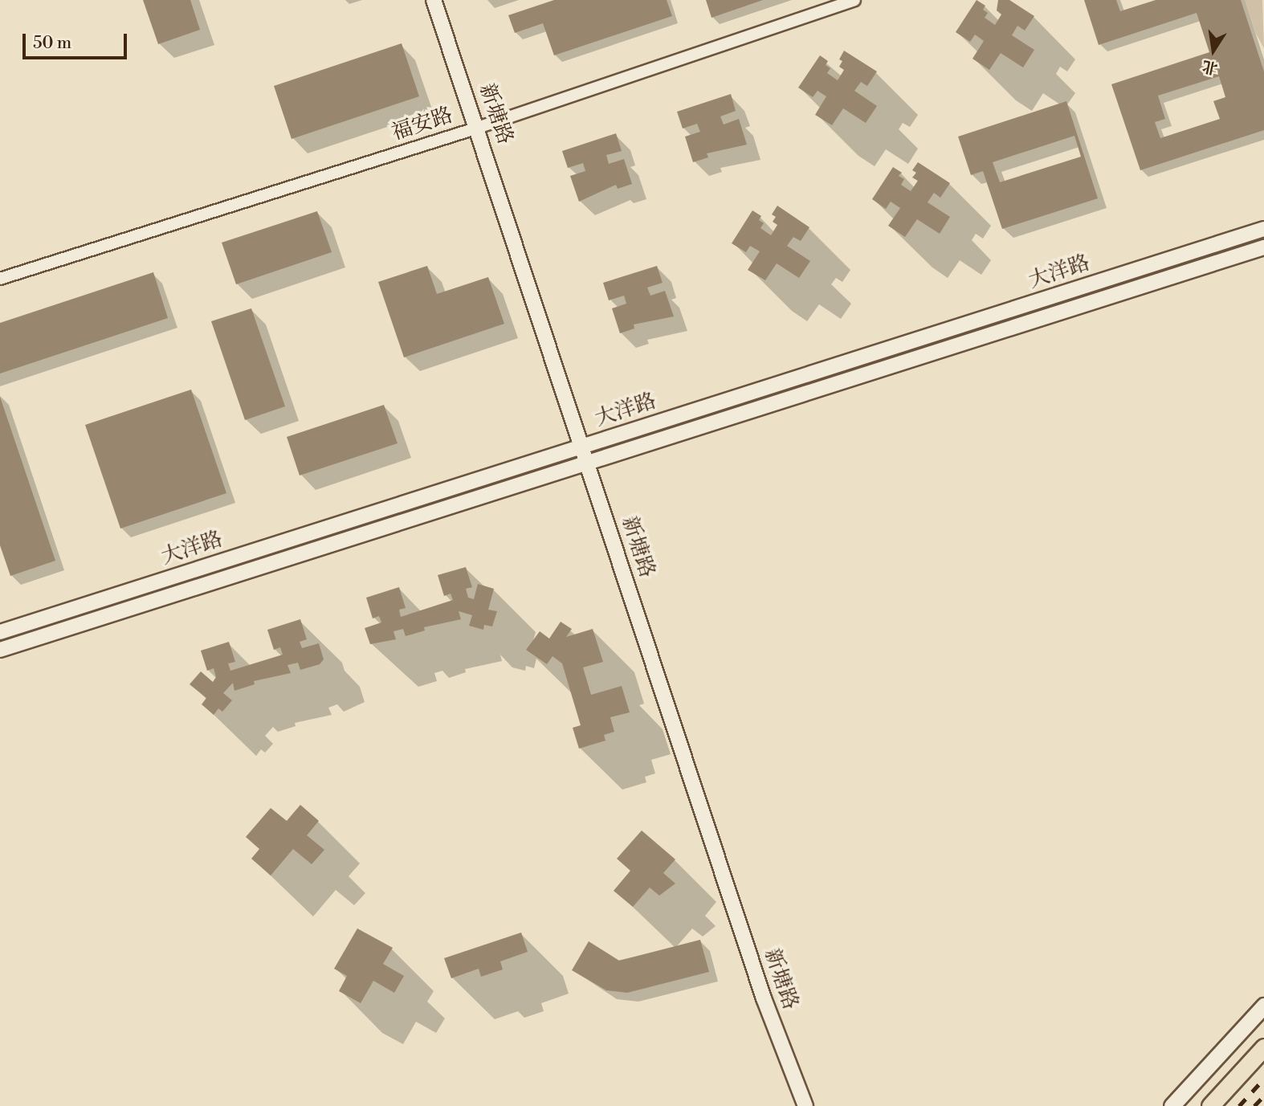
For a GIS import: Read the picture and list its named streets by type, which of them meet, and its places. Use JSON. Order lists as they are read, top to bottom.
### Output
{
  "streets": {
    "street": ["新塘路", "福安路", "大洋路"]
  },
  "crossings": [
    ["新塘路", "福安路"],
    ["新塘路", "大洋路"]
  ],
  "scale_bar": "50 m",
  "north": "bottom"
}
